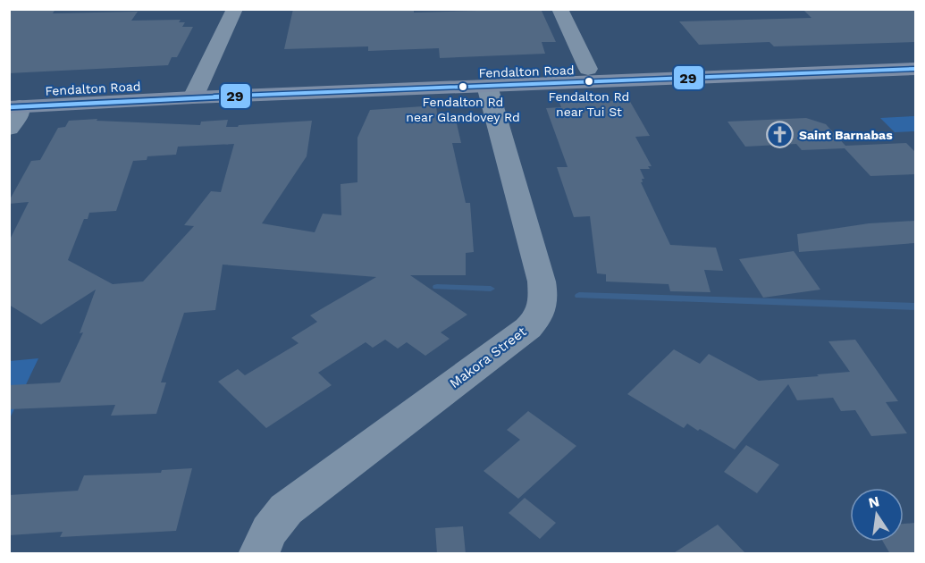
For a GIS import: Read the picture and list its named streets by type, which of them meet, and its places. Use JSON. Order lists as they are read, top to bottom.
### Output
{
  "streets": {
    "main road": ["Fendalton Road"],
    "street": ["Makora Street"]
  },
  "crossings": [
    ["Fendalton Road", "Makora Street"]
  ],
  "places": {
    "other": ["Fendalton Rd near Tui St", "Fendalton Rd near Glandovey Rd"],
    "church": ["Saint Barnabas"]
  },
  "lines": ["transit line 29"],
  "north": "top"
}
